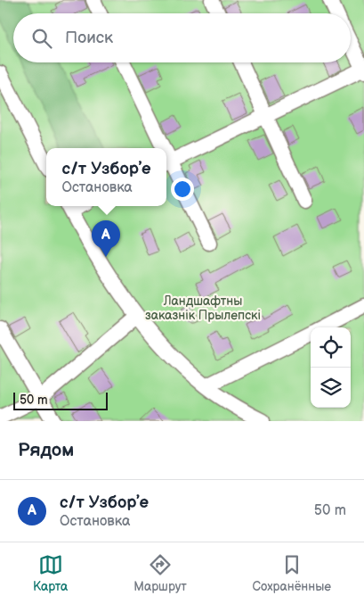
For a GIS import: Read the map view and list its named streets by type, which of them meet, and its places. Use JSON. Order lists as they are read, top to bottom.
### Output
{
  "parks": ["Ландшафтны заказнік Прылепскі"],
  "scale_bar": "50 m",
  "page": {
    "search": "Поиск",
    "popup": ["с/т Узборʼе", "Остановка"],
    "pins": "A",
    "scale": "50 m",
    "heading": "Рядом",
    "list": [
      {
        "mark": "A",
        "name": "с/т Узборʼе",
        "note": "Остановка",
        "value": "50 m"
      }
    ],
    "nav": ["Карта", "Маршрут", "Сохранённые"]
  }
}
